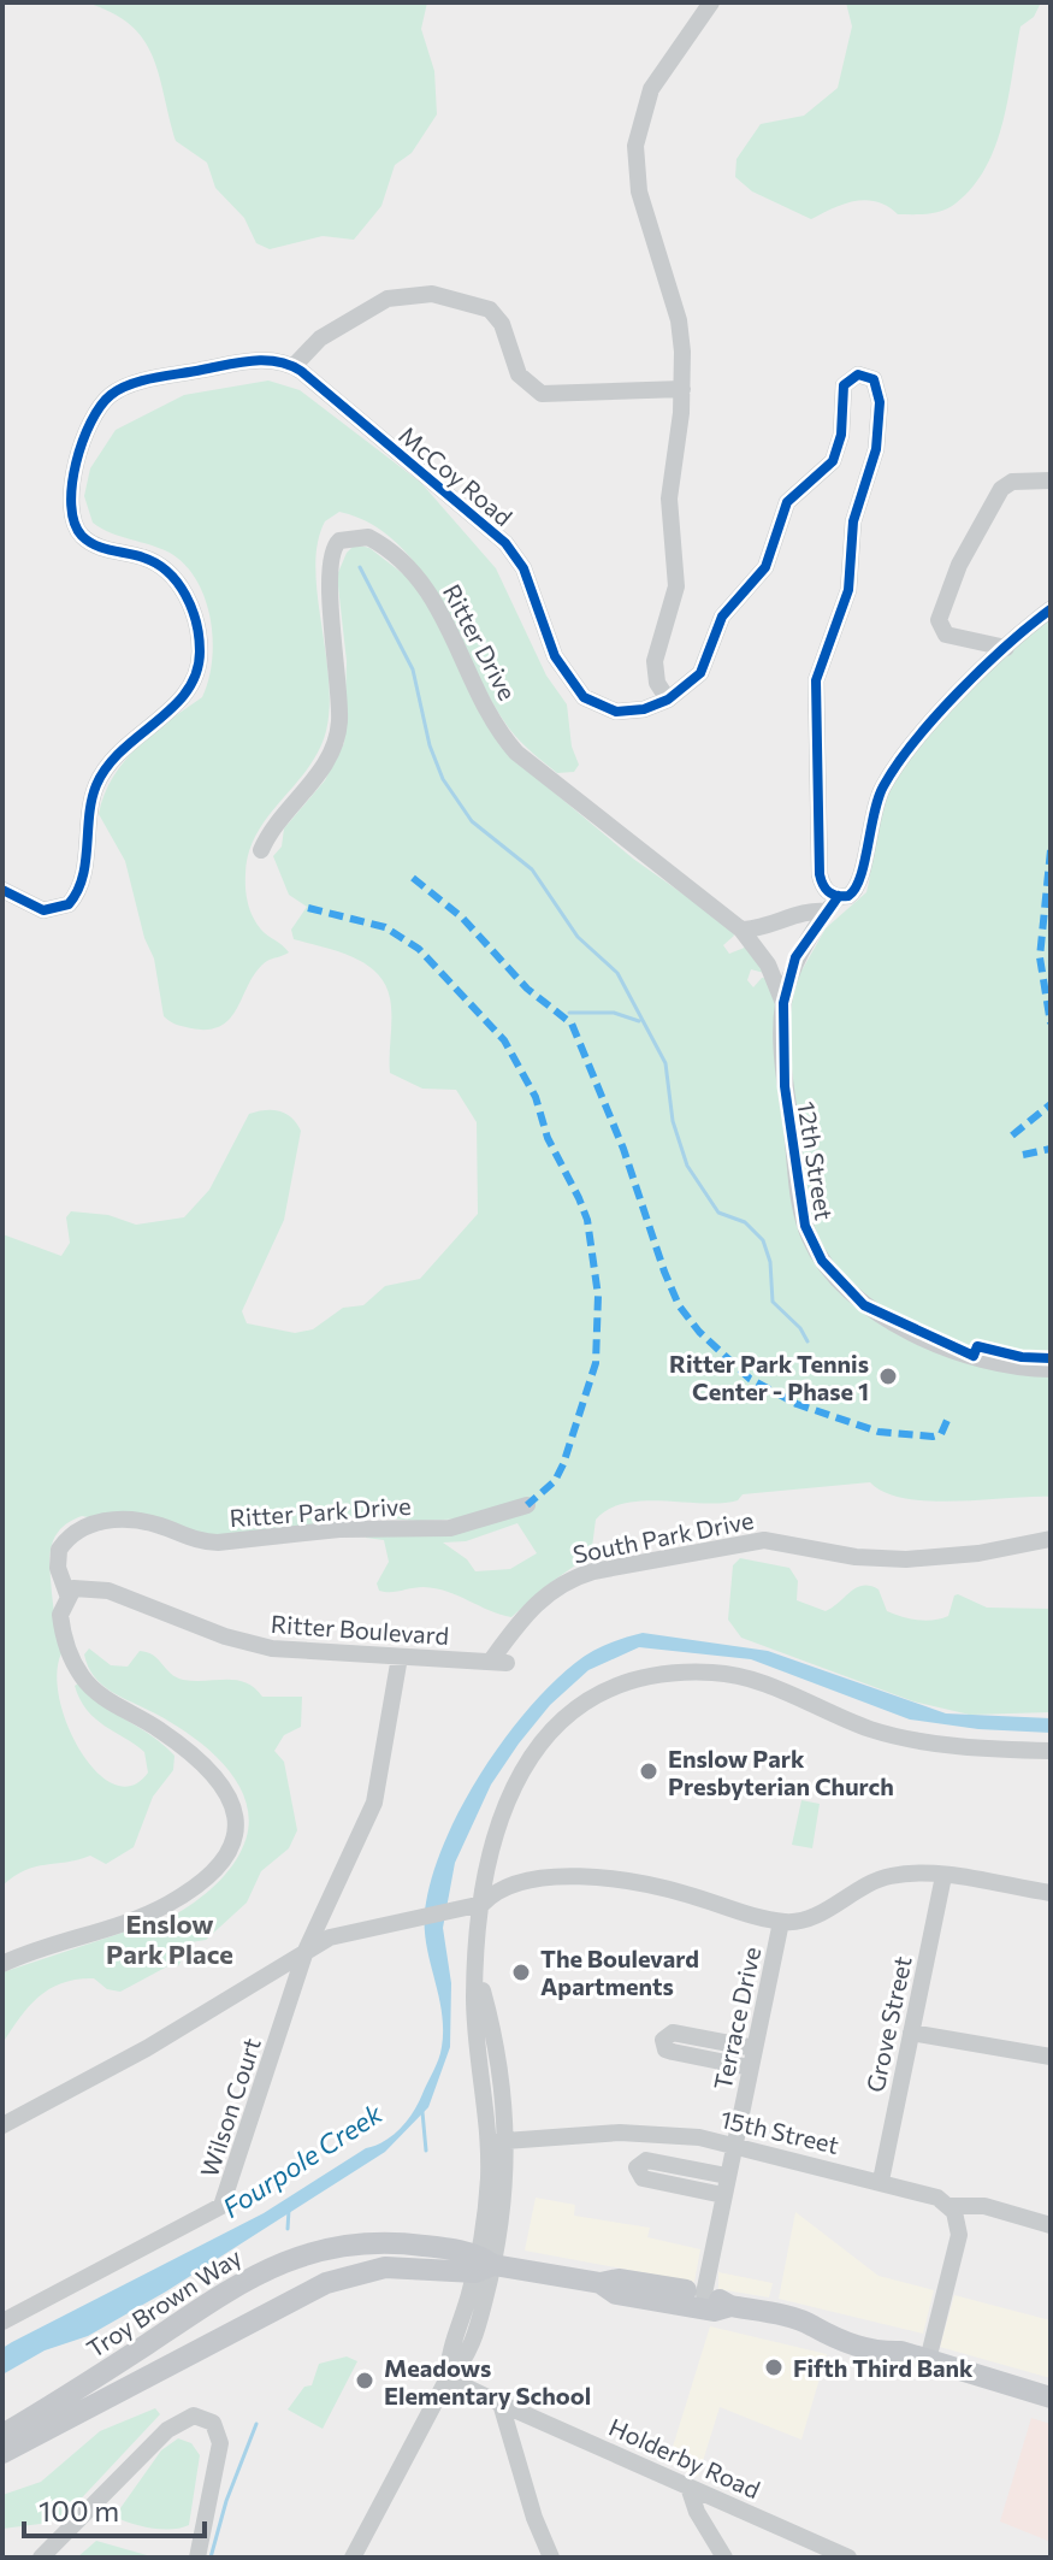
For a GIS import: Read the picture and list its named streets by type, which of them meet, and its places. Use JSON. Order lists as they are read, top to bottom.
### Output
{
  "streets": {
    "main road": ["Troy Brown Way"],
    "street": [
      "McCoy Road",
      "Ritter Drive",
      "12th Street",
      "Ritter Park Drive",
      "South Park Drive",
      "Ritter Boulevard",
      "Terrace Drive",
      "Grove Street",
      "Wilson Court",
      "15th Street",
      "Holderby Road"
    ]
  },
  "crossings": [
    ["McCoy Road", "12th Street"],
    ["Ritter Drive", "12th Street"],
    ["Ritter Park Drive", "Ritter Boulevard"],
    ["South Park Drive", "Ritter Boulevard"],
    ["Ritter Boulevard", "Wilson Court"],
    ["Terrace Drive", "15th Street"],
    ["Grove Street", "15th Street"]
  ],
  "districts": ["Enslow Park Place"],
  "water": ["Fourpole Creek"],
  "places": [
    "Ritter Park Tennis Center - Phase 1",
    "Enslow Park Presbyterian Church",
    "The Boulevard Apartments",
    "Fifth Third Bank",
    "Meadows Elementary School"
  ],
  "scale_bar": "100 m"
}
